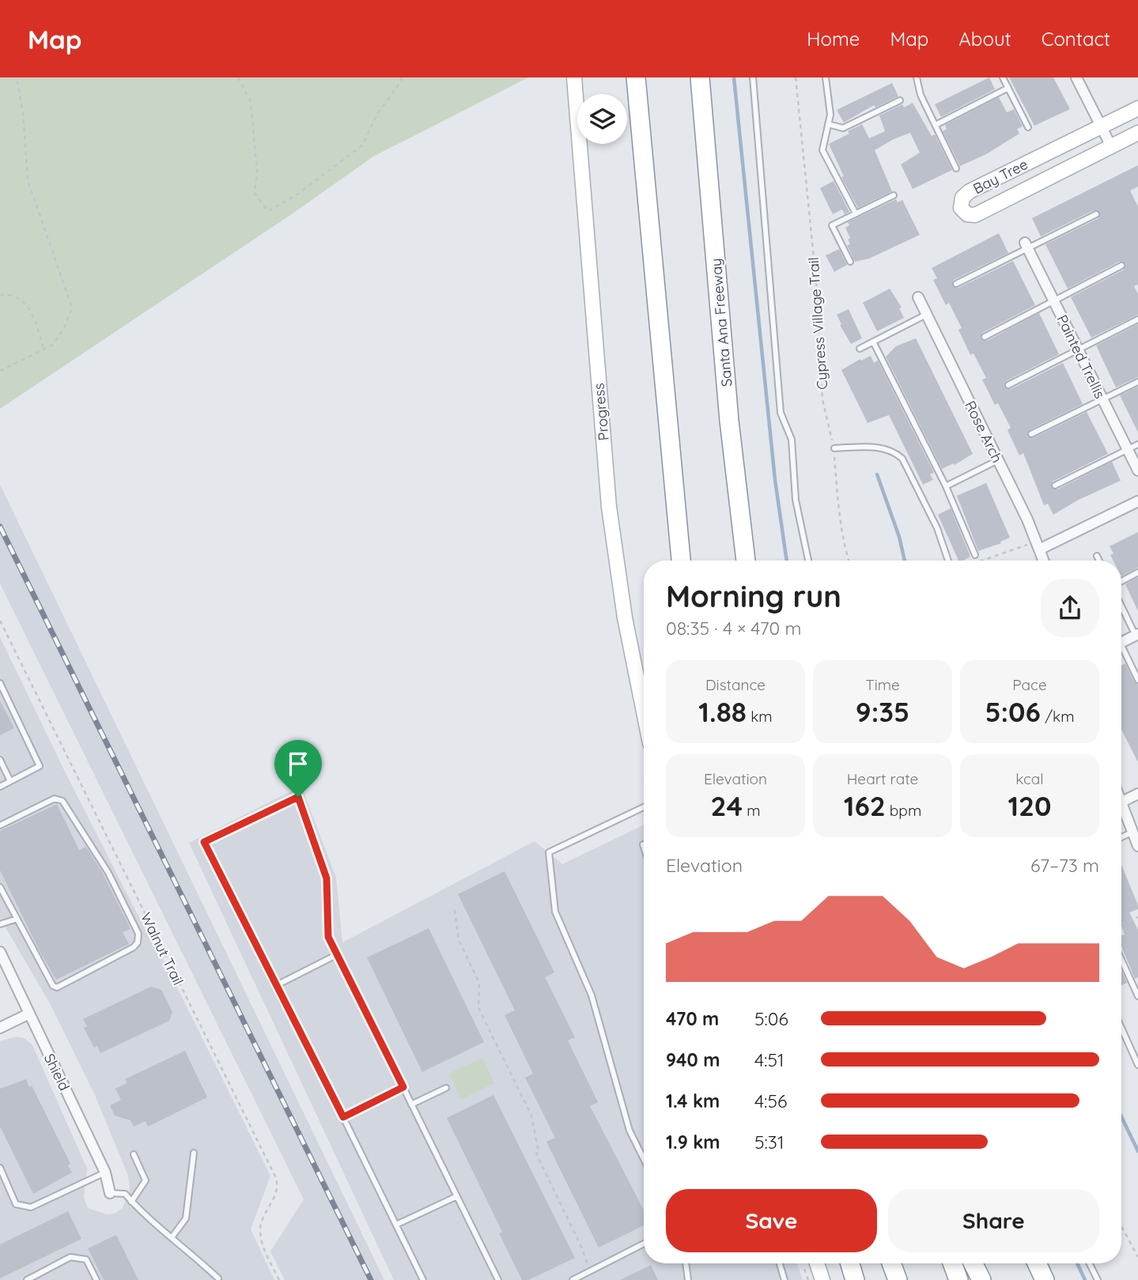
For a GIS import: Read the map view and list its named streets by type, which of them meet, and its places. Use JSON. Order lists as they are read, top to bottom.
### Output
{
  "streets": {
    "highway": ["Santa Ana Freeway"],
    "street": [
      "Bay Tree",
      "Painted Trellis",
      "Progress",
      "Rose Arch",
      "Shield"
    ],
    "path": ["Cypress Village Trail", "Walnut Trail"]
  },
  "page": {
    "header": "Map",
    "nav": [
      "Home",
      "Map",
      "About",
      "Contact"
    ],
    "heading": ["Morning run", "08:35 · 4 × 470 m"],
    "stats": [
      ["Distance", "1.88 km"],
      ["Time", "9:35"],
      ["Pace", "5:06 /km"],
      ["Elevation", "24 m"],
      ["Heart rate", "162 bpm"],
      ["kcal", "120"]
    ],
    "chart": ["Elevation", "67–73 m"],
    "list": [
      {
        "name": "470 m",
        "note": "5:06"
      },
      {
        "name": "940 m",
        "note": "4:51"
      },
      {
        "name": "1.4 km",
        "note": "4:56"
      },
      {
        "name": "1.9 km",
        "note": "5:31"
      }
    ],
    "buttons": ["Save", "Share"]
  }
}
